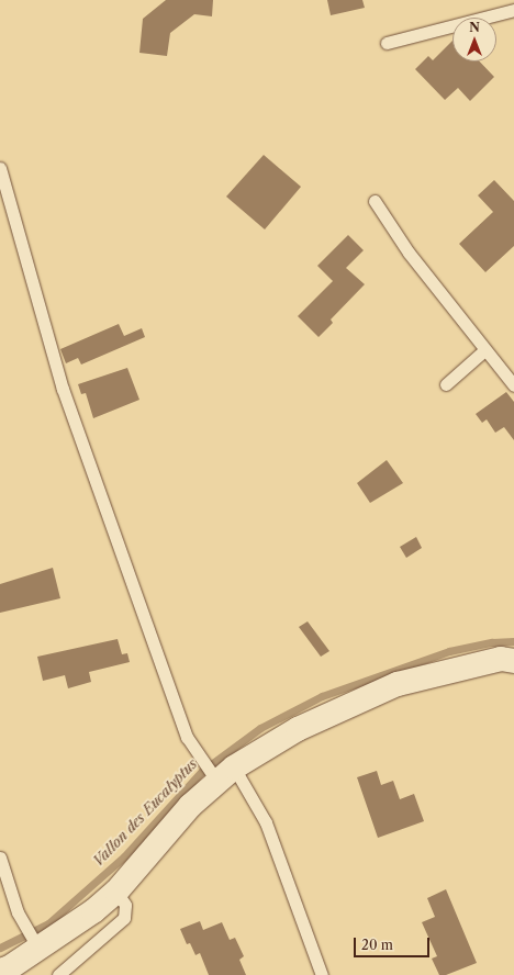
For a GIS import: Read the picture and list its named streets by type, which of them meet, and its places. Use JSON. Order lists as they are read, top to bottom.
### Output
{
  "water": ["Vallon des Eucalyptus"],
  "scale_bar": "20 m",
  "north": "top"
}
